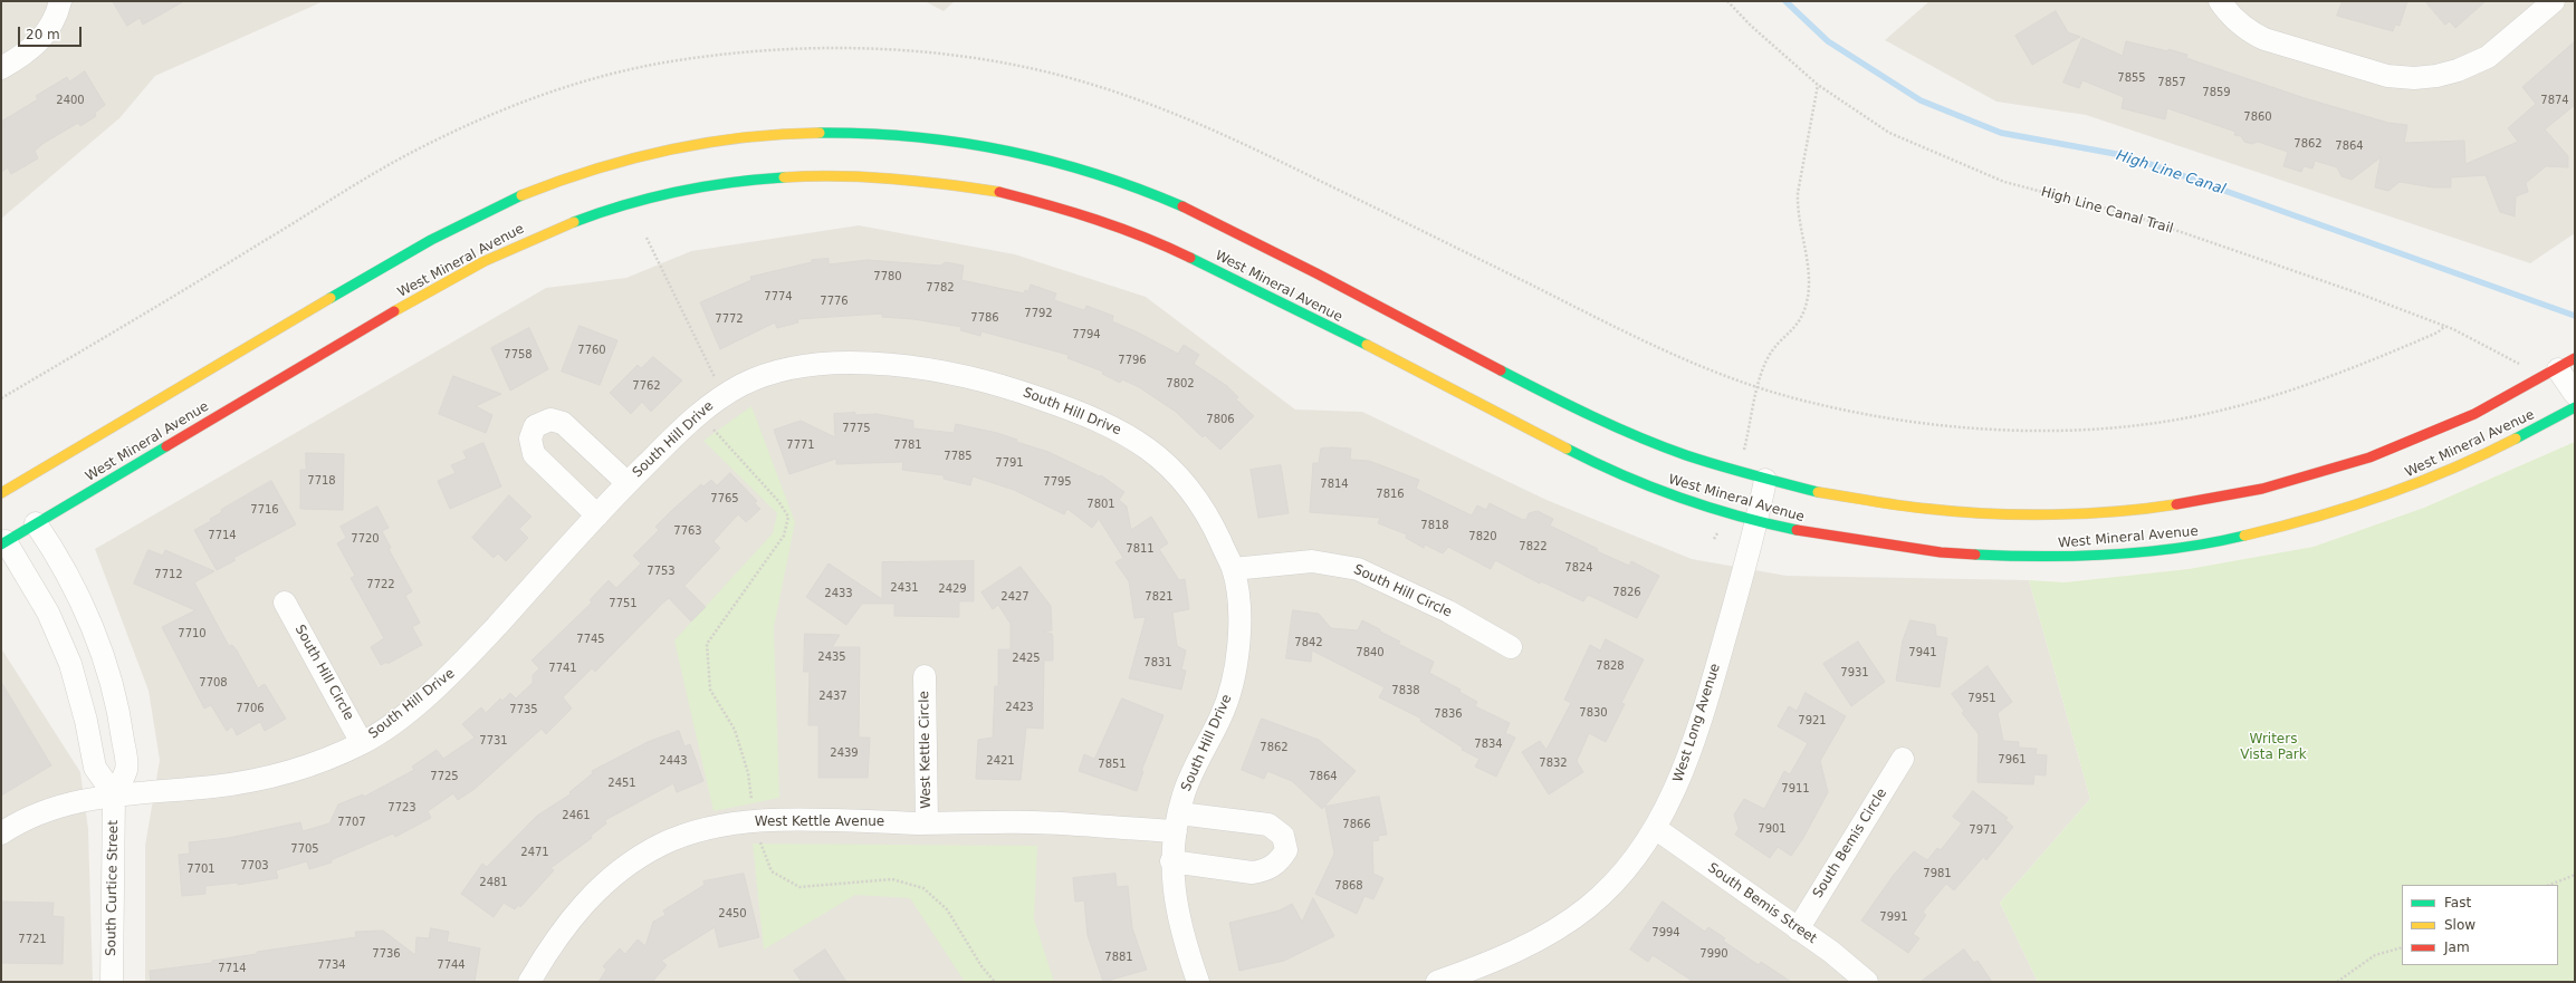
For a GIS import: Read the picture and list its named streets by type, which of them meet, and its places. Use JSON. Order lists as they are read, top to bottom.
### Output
{
  "streets": {
    "main road": ["West Mineral Avenue"],
    "street": [
      "South Hill Drive",
      "South Hill Circle",
      "West Long Avenue",
      "West Kettle Circle",
      "West Kettle Avenue",
      "South Bemis Circle",
      "South Curtice Street",
      "South Bemis Street"
    ],
    "path": ["High Line Canal Trail"]
  },
  "crossings": [
    ["West Mineral Avenue", "West Long Avenue"],
    ["West Mineral Avenue", "South Curtice Street"],
    ["South Hill Drive", "South Hill Circle"],
    ["South Hill Drive", "West Kettle Avenue"],
    ["South Hill Drive", "South Curtice Street"],
    ["West Long Avenue", "South Bemis Street"],
    ["West Kettle Circle", "West Kettle Avenue"],
    ["South Bemis Circle", "South Bemis Street"]
  ],
  "water": ["High Line Canal"],
  "parks": ["Writers Vista Park"],
  "house_numbers": [
    "7855",
    "7857",
    "7859",
    "2400",
    "7874",
    "7860",
    "7862",
    "7864",
    "7780",
    "7782",
    "7774",
    "7776",
    "7792",
    "7786",
    "7772",
    "7794",
    "7760",
    "7758",
    "7796",
    "7802",
    "7762",
    "7806",
    "7775",
    "7771",
    "7781",
    "7785",
    "7791",
    "7718",
    "7795",
    "7814",
    "7816",
    "7765",
    "7801",
    "7716",
    "7818",
    "7763",
    "7714",
    "7820",
    "7720",
    "7822",
    "7811",
    "7824",
    "7753",
    "7712",
    "7722",
    "2431",
    "2429",
    "7826",
    "2433",
    "2427",
    "7821",
    "7751",
    "7710",
    "7745",
    "7842",
    "7840",
    "7941",
    "2435",
    "2425",
    "7831",
    "7828",
    "7741",
    "7931",
    "7708",
    "7838",
    "2437",
    "7951",
    "2423",
    "7706",
    "7735",
    "7830",
    "7836",
    "7921",
    "7731",
    "7834",
    "7862",
    "2439",
    "7961",
    "2443",
    "2421",
    "7832",
    "7851",
    "7725",
    "7864",
    "2451",
    "7911",
    "7723",
    "2461",
    "7707",
    "7866",
    "7901",
    "7971",
    "7705",
    "2471",
    "7703",
    "7701",
    "7981",
    "2481",
    "7868",
    "2450",
    "7991",
    "7994",
    "7721",
    "7736",
    "7990",
    "7881",
    "7734",
    "7744",
    "7714"
  ],
  "legend": ["Fast", "Slow", "Jam"],
  "scale_bar": "20 m"
}
